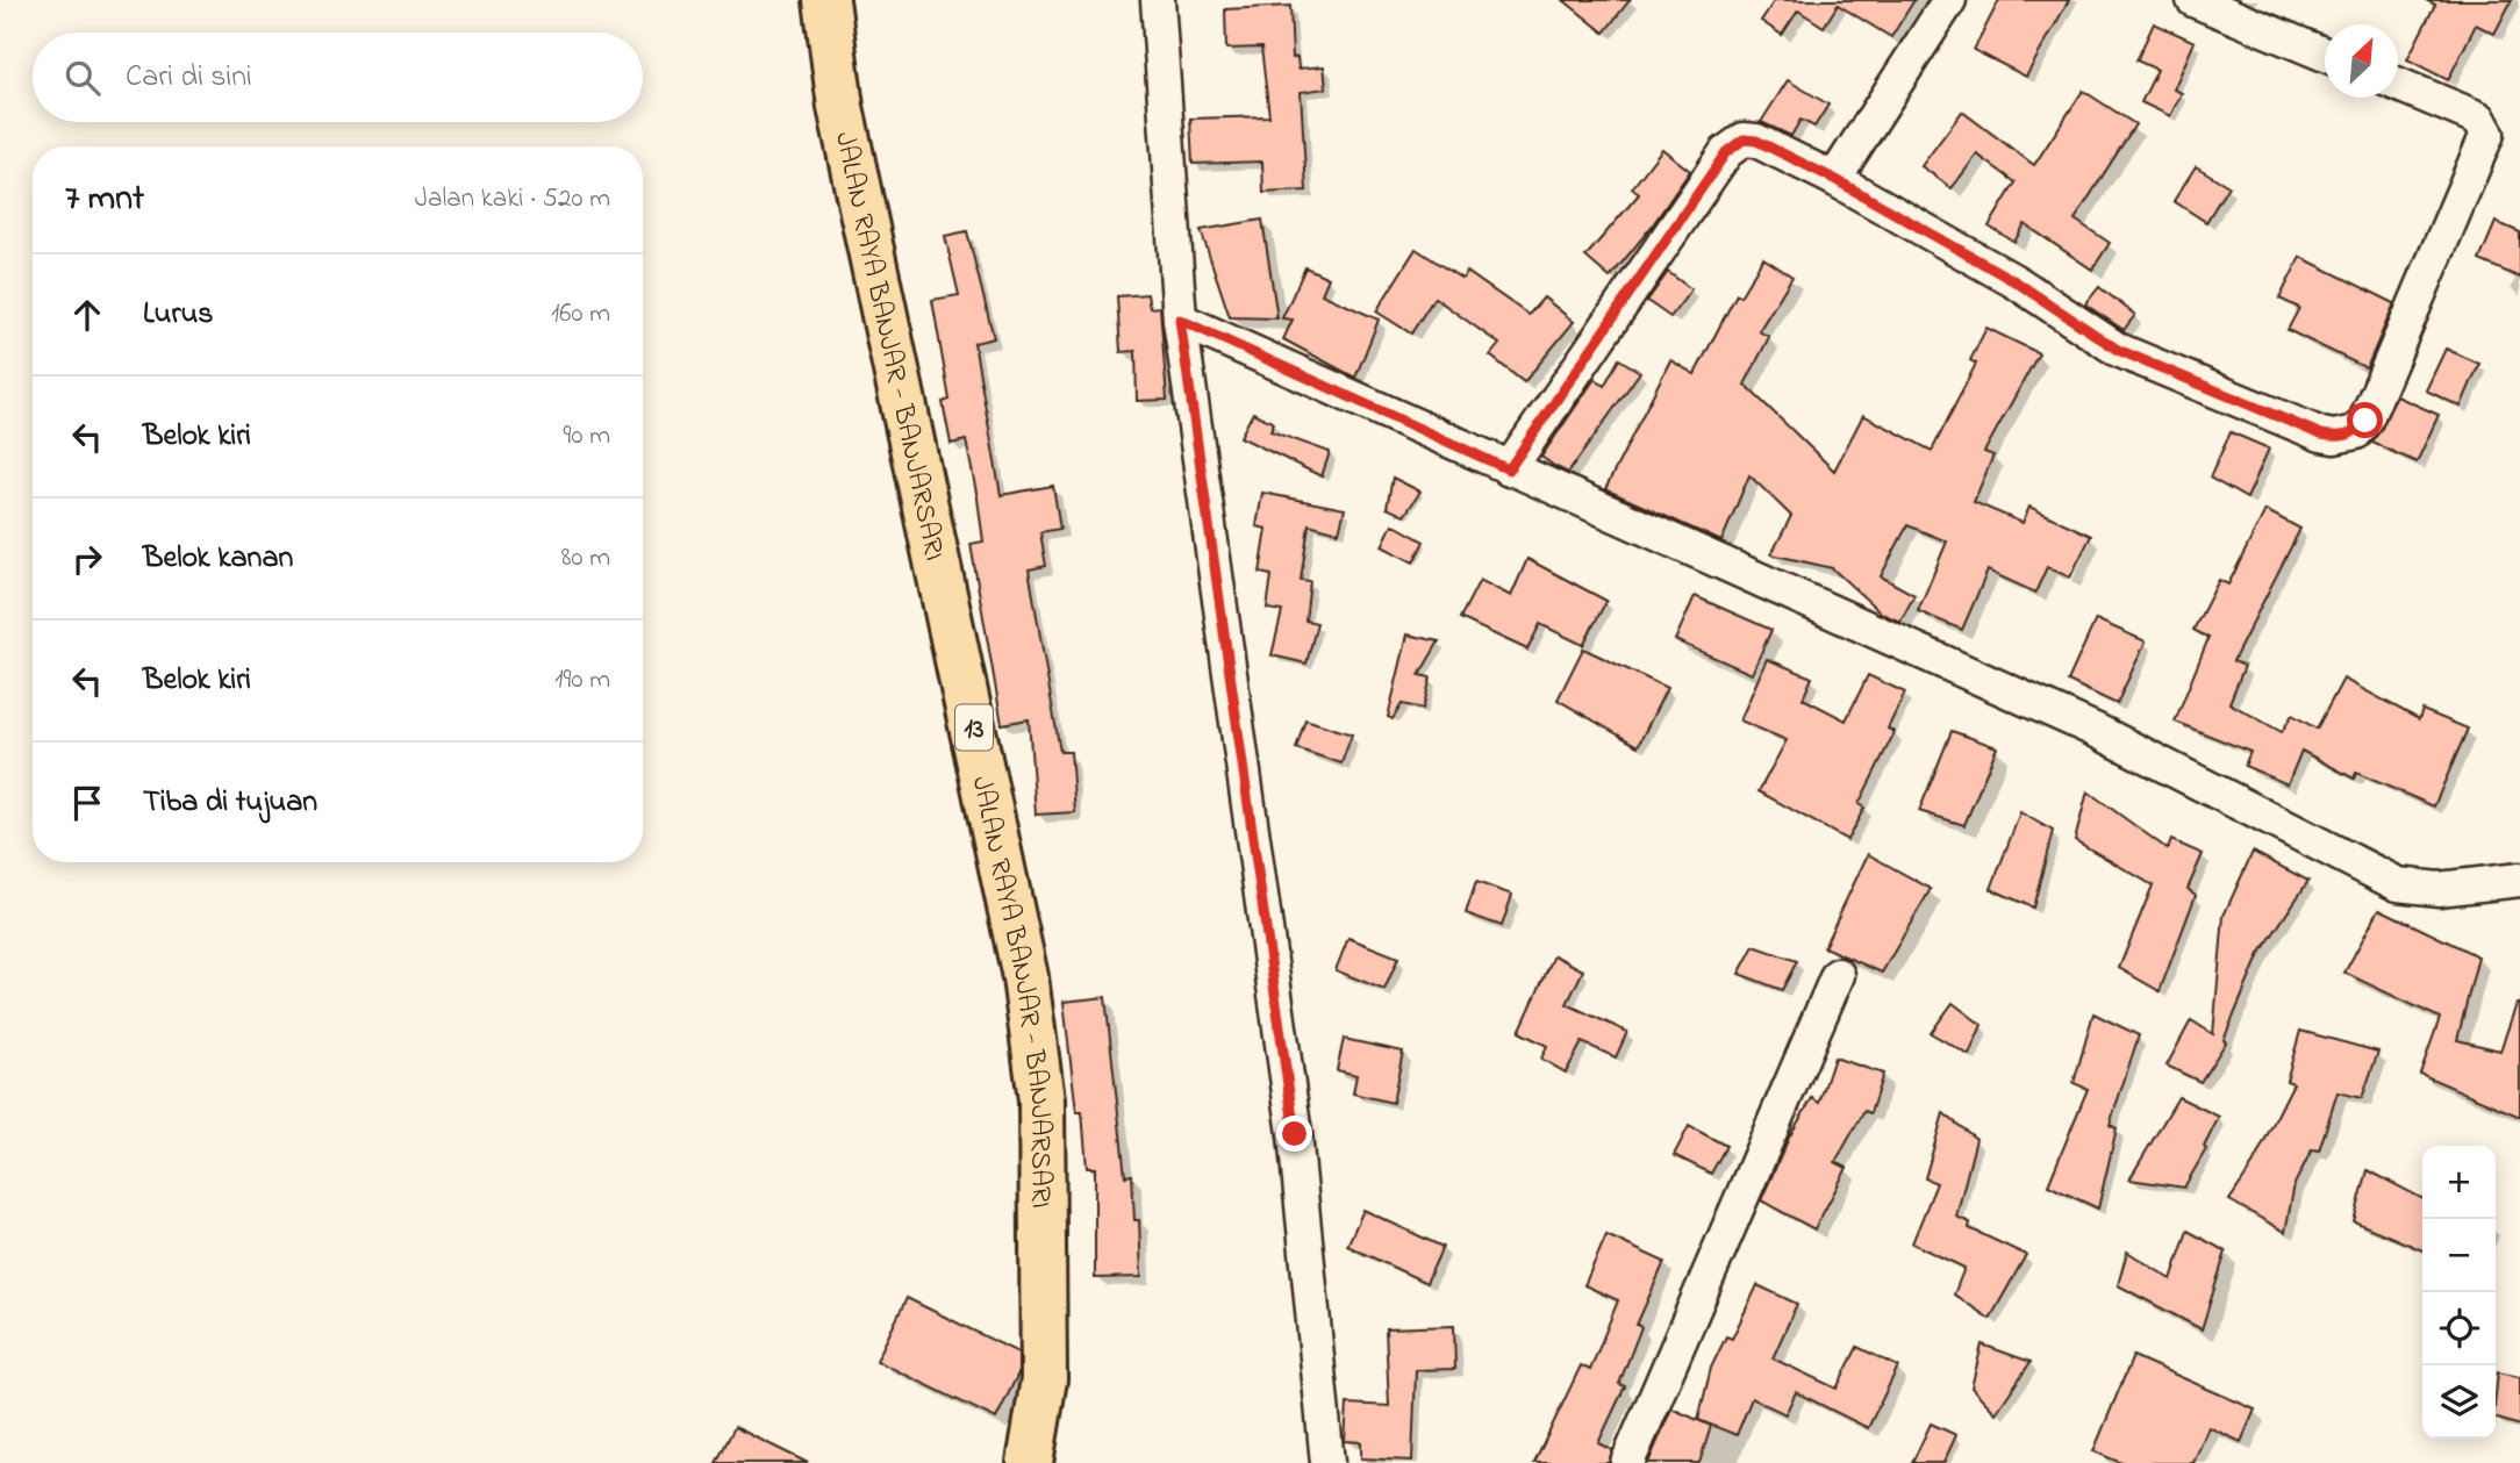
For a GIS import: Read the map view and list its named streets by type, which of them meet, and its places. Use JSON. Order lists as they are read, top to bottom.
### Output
{
  "streets": {
    "highway": ["JALAN RAYA BANJAR - BANJARSARI", "13"]
  },
  "north": "top right",
  "page": {
    "search": "Cari di sini",
    "heading": ["7 mnt", "Jalan kaki · 520 m"],
    "list": [
      ["Lurus", "160 m"],
      ["Belok kiri", "90 m"],
      ["Belok kanan", "80 m"],
      ["Belok kiri", "190 m"],
      "Tiba di tujuan"
    ],
    "map_buttons": ["+", "−"]
  }
}
